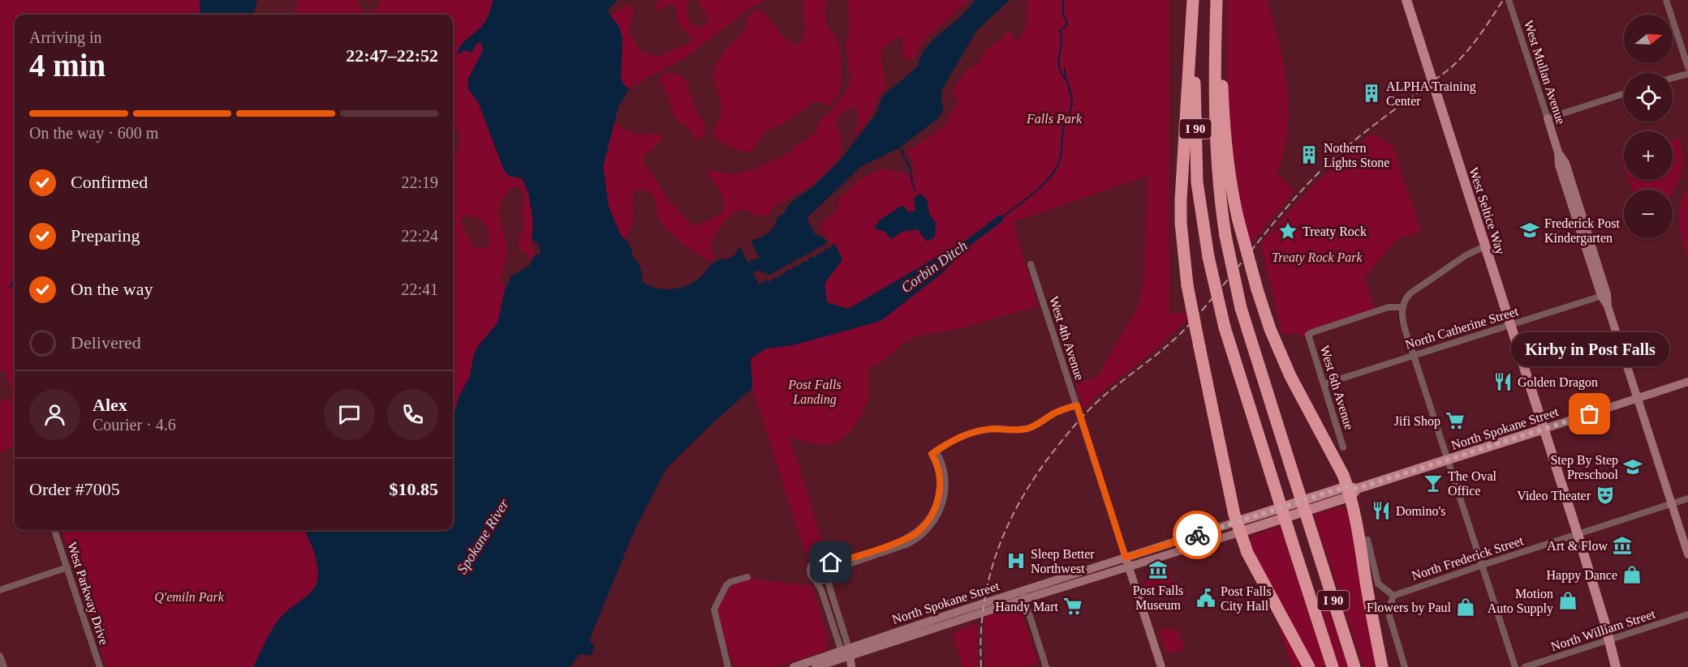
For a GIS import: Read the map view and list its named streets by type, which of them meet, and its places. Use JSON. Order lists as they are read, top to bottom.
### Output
{
  "streets": {
    "highway": ["I 90"],
    "main road": ["West Mullan Avenue", "West Seltice Way", "North Spokane Street"],
    "street": [
      "North Catherine Street",
      "West 4th Avenue",
      "West 6th Avenue",
      "North Frederick Street",
      "West Parkway Drive",
      "North William Street"
    ]
  },
  "crossings": [
    ["West Mullan Avenue", "North Catherine Street"],
    ["West Mullan Avenue", "North Spokane Street"],
    ["West Mullan Avenue", "North Frederick Street"],
    ["West Seltice Way", "North Catherine Street"],
    ["West Seltice Way", "North Spokane Street"],
    ["West Seltice Way", "North Frederick Street"],
    ["West Seltice Way", "North William Street"],
    ["North Catherine Street", "West 6th Avenue"],
    ["West 4th Avenue", "North Spokane Street"]
  ],
  "water": ["Corbin Ditch", "Spokane River"],
  "parks": [
    "Falls Park",
    "Treaty Rock Park",
    "Post Falls Landing",
    "Q'emiln Park"
  ],
  "places": {
    "building": ["ALPHA Training Center", "Nothern Lights Stone"],
    "school or university": ["Frederick Post Kindergarten", "Step By Step Preschool"],
    "place": ["Treaty Rock"],
    "restaurant": ["Golden Dragon", "Domino's"],
    "other": ["Kirby in Post Falls"],
    "supermarket": ["Jifi Shop", "Handy Mart"],
    "bar": ["The Oval Office"],
    "theatre": ["Video Theater"],
    "museum": ["Art & Flow", "Post Falls Museum"],
    "hospital": ["Sleep Better Northwest"],
    "shop": ["Happy Dance", "Motion Auto Supply", "Flowers by Paul"],
    "public building": ["Post Falls City Hall"]
  },
  "north": "right",
  "page": {
    "map_buttons": ["+", "−"],
    "heading": ["4 min", "Arriving in", "22:47–22:52"],
    "panel": [
      "Alex",
      "Courier · 4.6",
      "Order #7005",
      "$10.85"
    ],
    "bar": "On the way · 600 m",
    "list": [
      ["Confirmed", "22:19"],
      ["Preparing", "22:24"],
      ["On the way", "22:41"],
      "Delivered"
    ],
    "bubble": "Kirby in Post Falls"
  }
}
